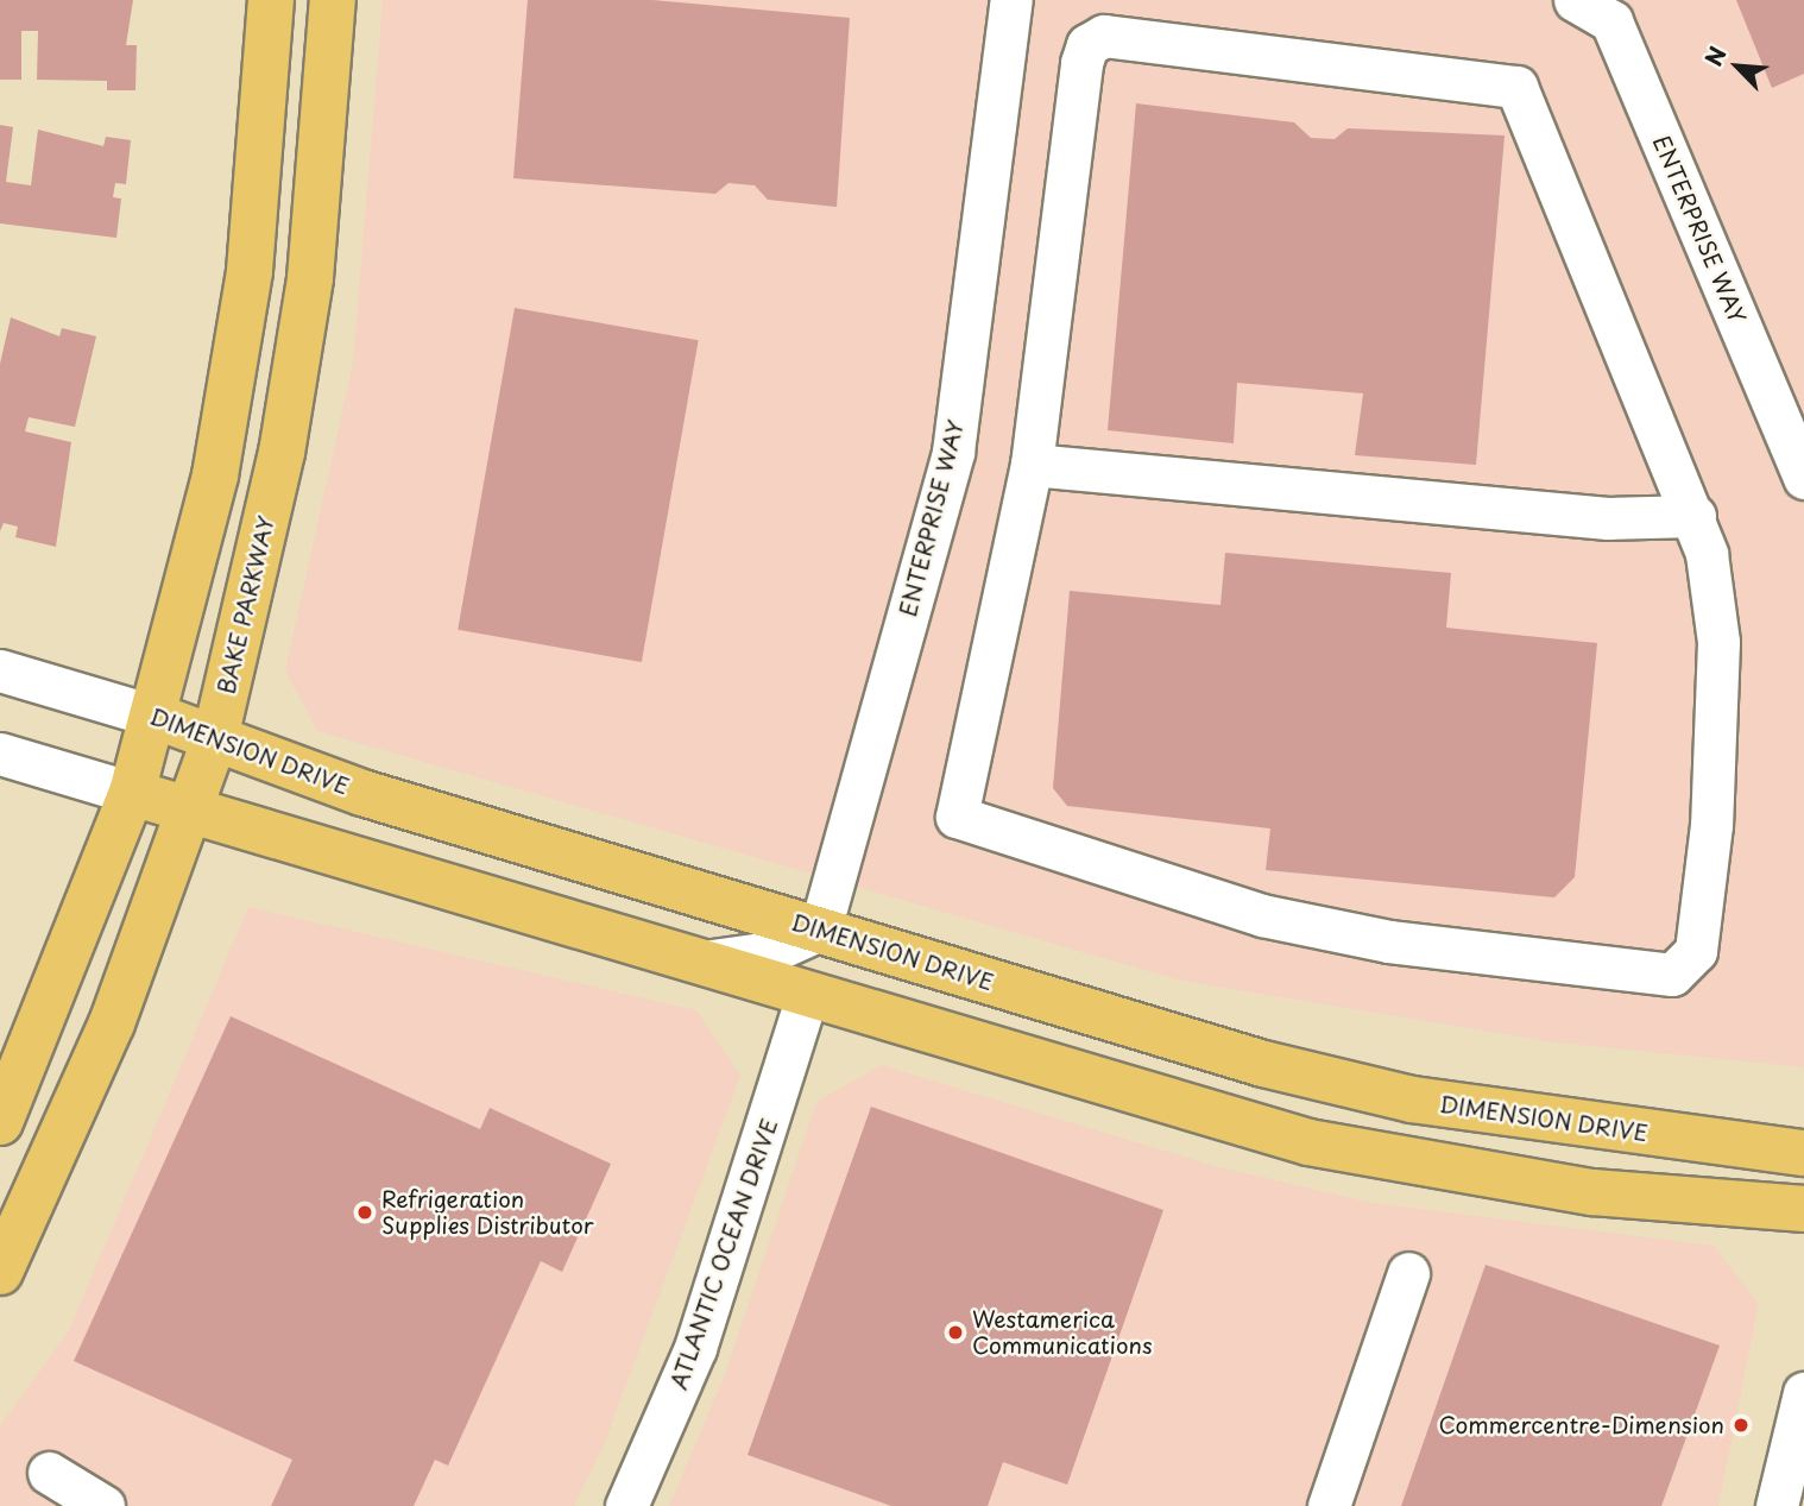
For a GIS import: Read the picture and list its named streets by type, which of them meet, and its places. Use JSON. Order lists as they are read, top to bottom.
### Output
{
  "streets": {
    "main road": ["BAKE PARKWAY", "DIMENSION DRIVE"],
    "street": ["ENTERPRISE WAY", "ATLANTIC OCEAN DRIVE"]
  },
  "crossings": [
    ["ENTERPRISE WAY", "DIMENSION DRIVE"],
    ["BAKE PARKWAY", "DIMENSION DRIVE"]
  ],
  "places": ["Refrigeration Supplies Distributor", "Westamerica Communications", "Commercentre-Dimension"],
  "north": "top left"
}
